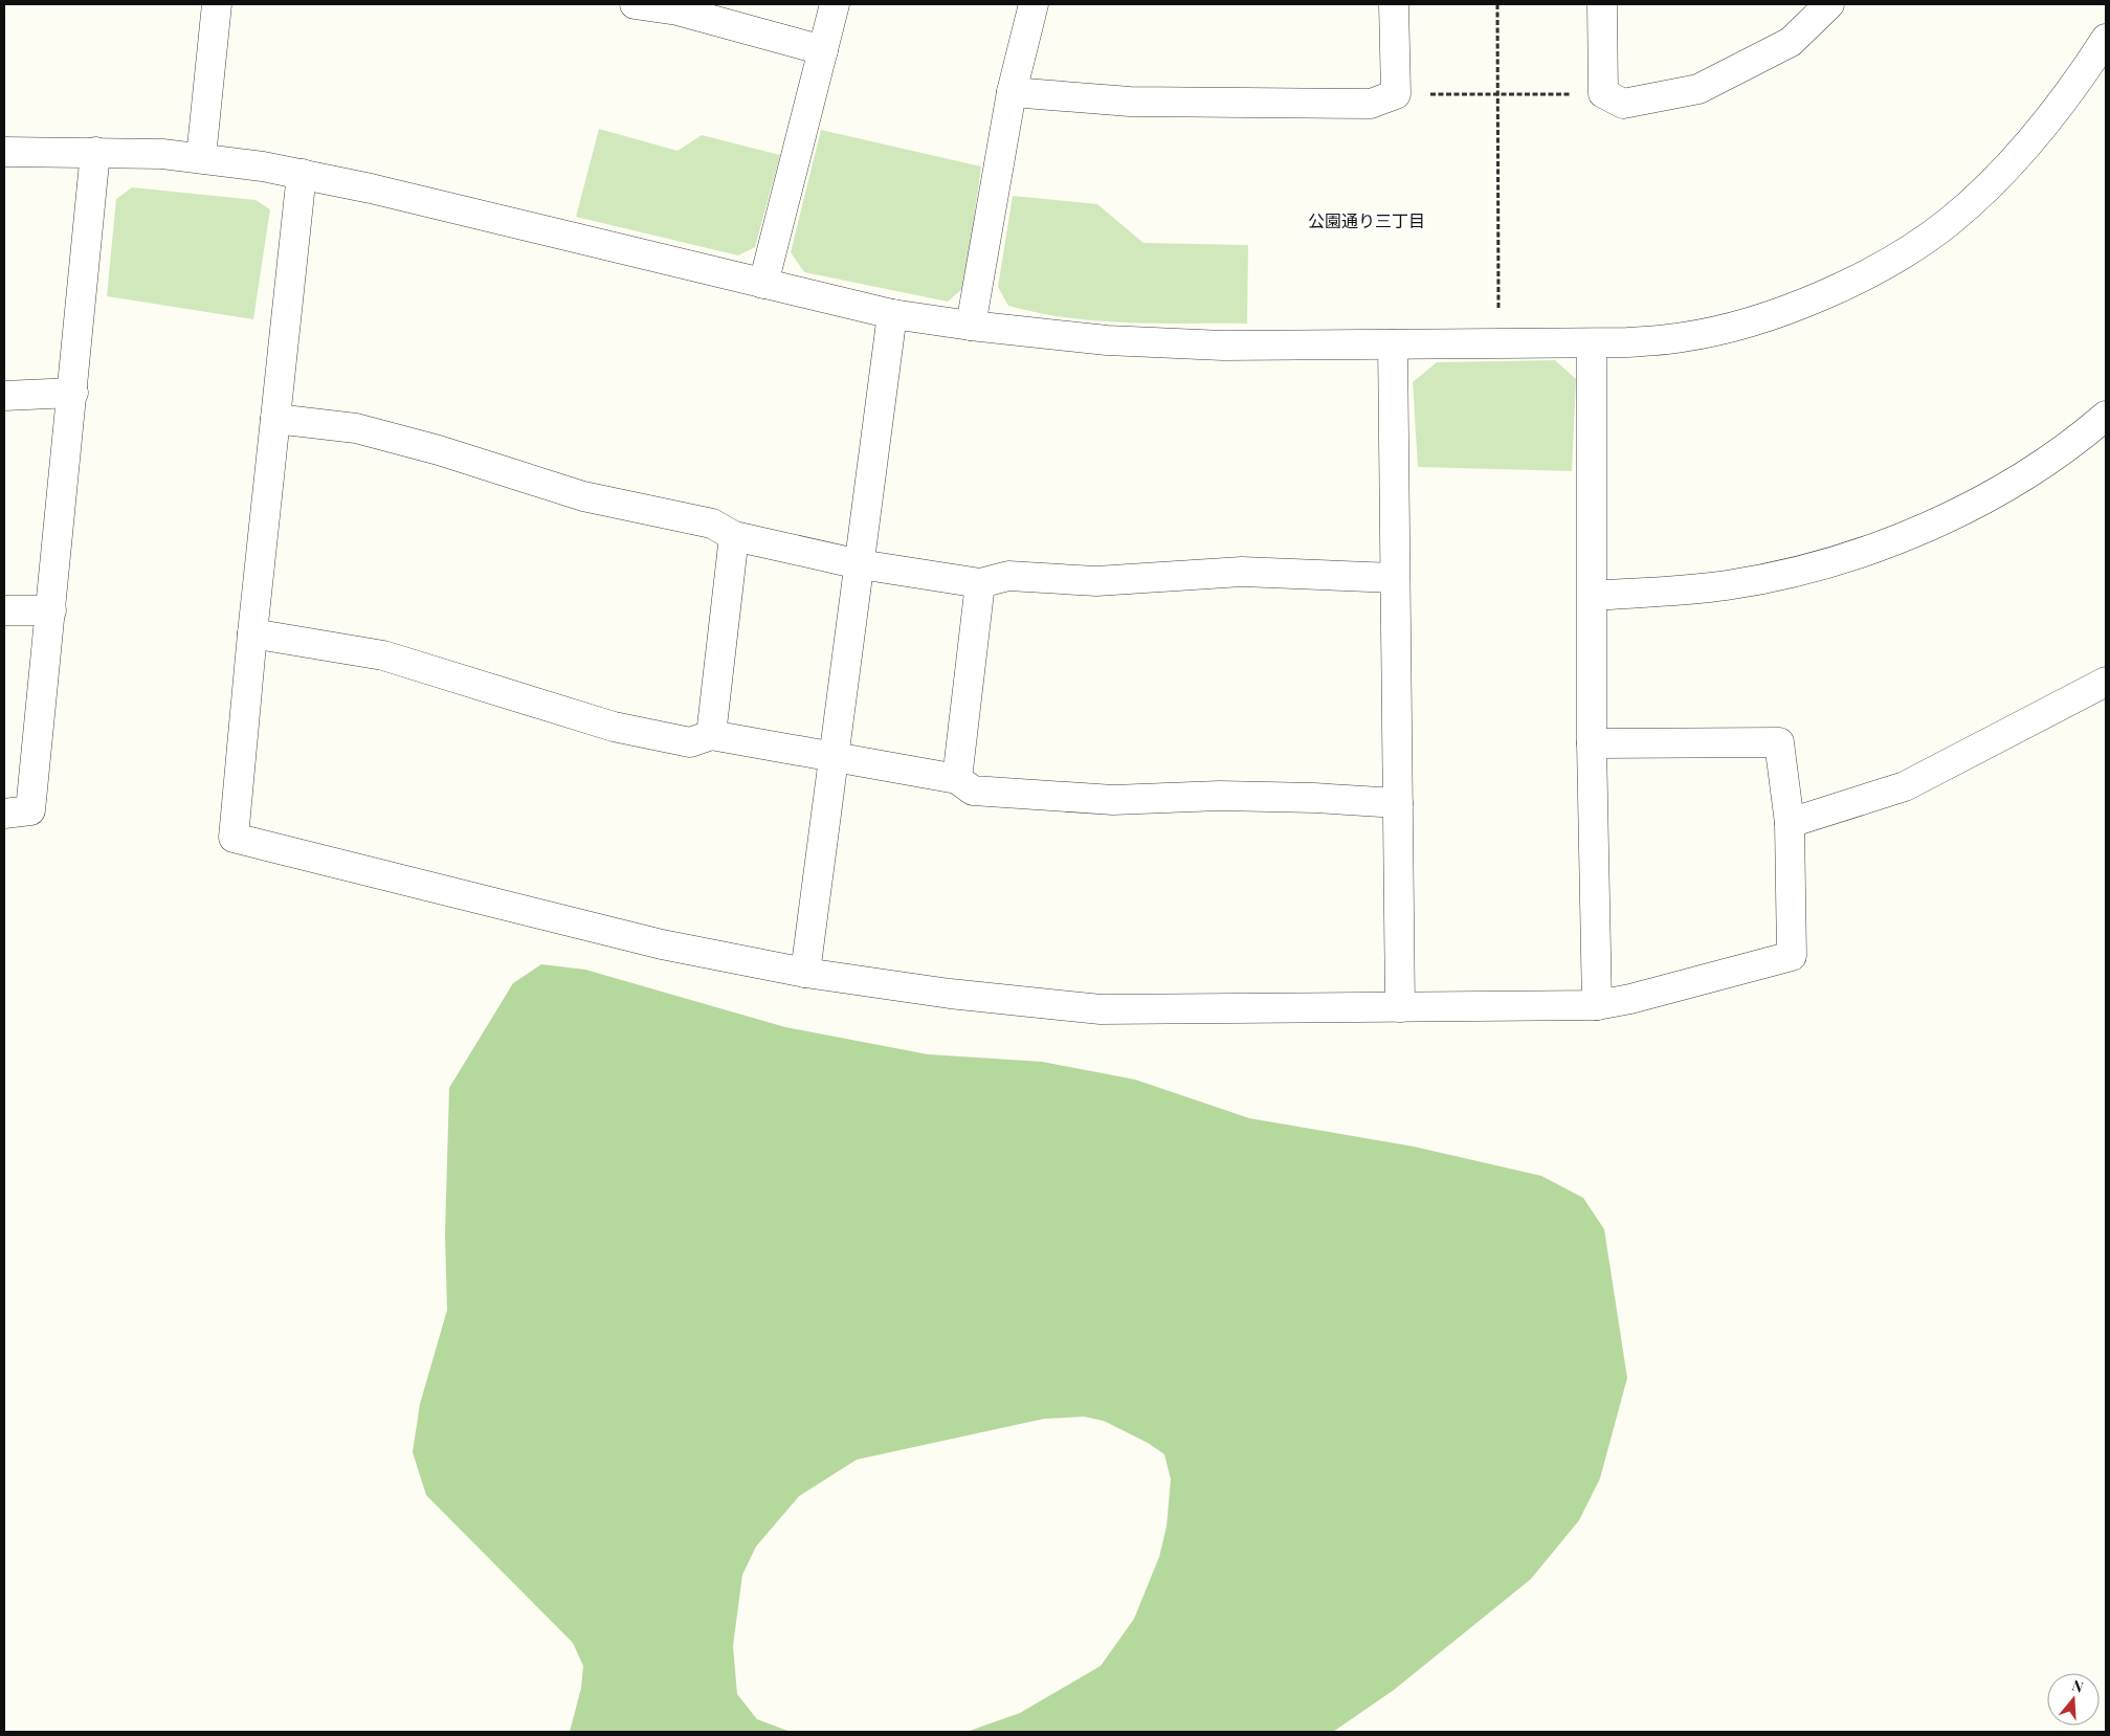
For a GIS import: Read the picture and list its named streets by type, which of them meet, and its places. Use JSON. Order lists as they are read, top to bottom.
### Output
{
  "districts": ["公園通り三丁目"],
  "north": "top"
}
